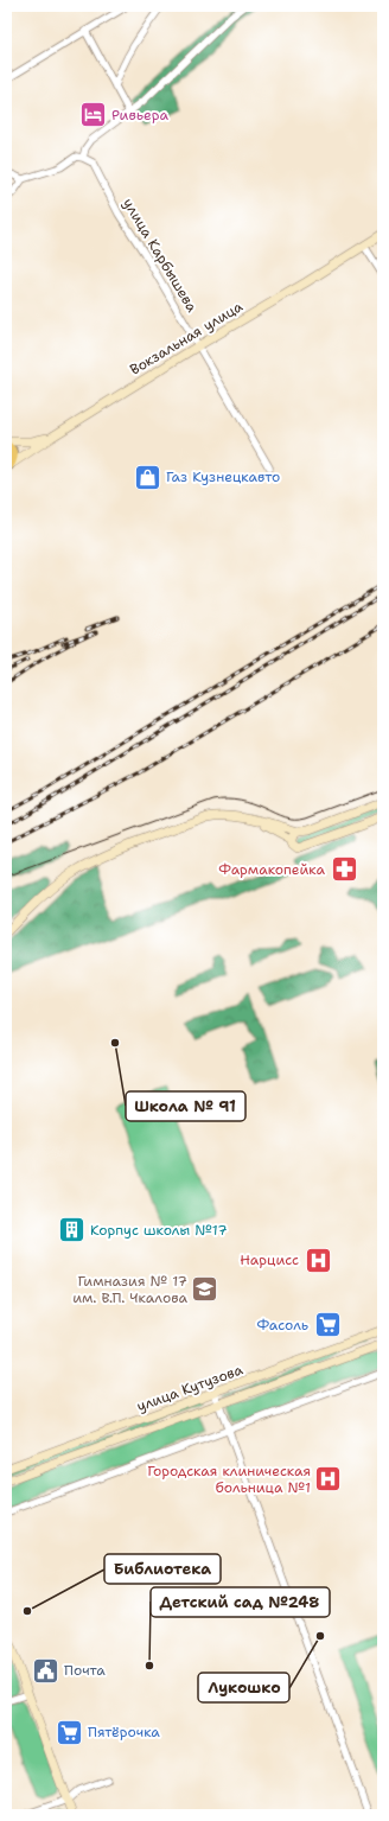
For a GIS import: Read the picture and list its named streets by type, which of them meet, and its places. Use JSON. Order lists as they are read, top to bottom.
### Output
{
  "streets": {
    "main road": ["Вокзальная улица", "улица Кутузова"],
    "street": ["улица Карбышева"]
  },
  "crossings": [
    ["улица Карбышева", "Вокзальная улица"]
  ],
  "places": {
    "hotel": ["Ривьера"],
    "shop": ["Газ Кузнецкавто"],
    "pharmacy": ["Фармакопейка"],
    "other": [
      "Школа № 91",
      "Библиотека",
      "Лукошко",
      "Детский сад №248"
    ],
    "building": ["Корпус школы №17"],
    "hospital": ["Нарцисс", "Городская клиническая больница №1"],
    "school or university": ["Гимназия № 17 им. В.П. Чкалова"],
    "supermarket": ["Фасоль", "Пятёрочка"],
    "public building": ["Почта"]
  }
}
